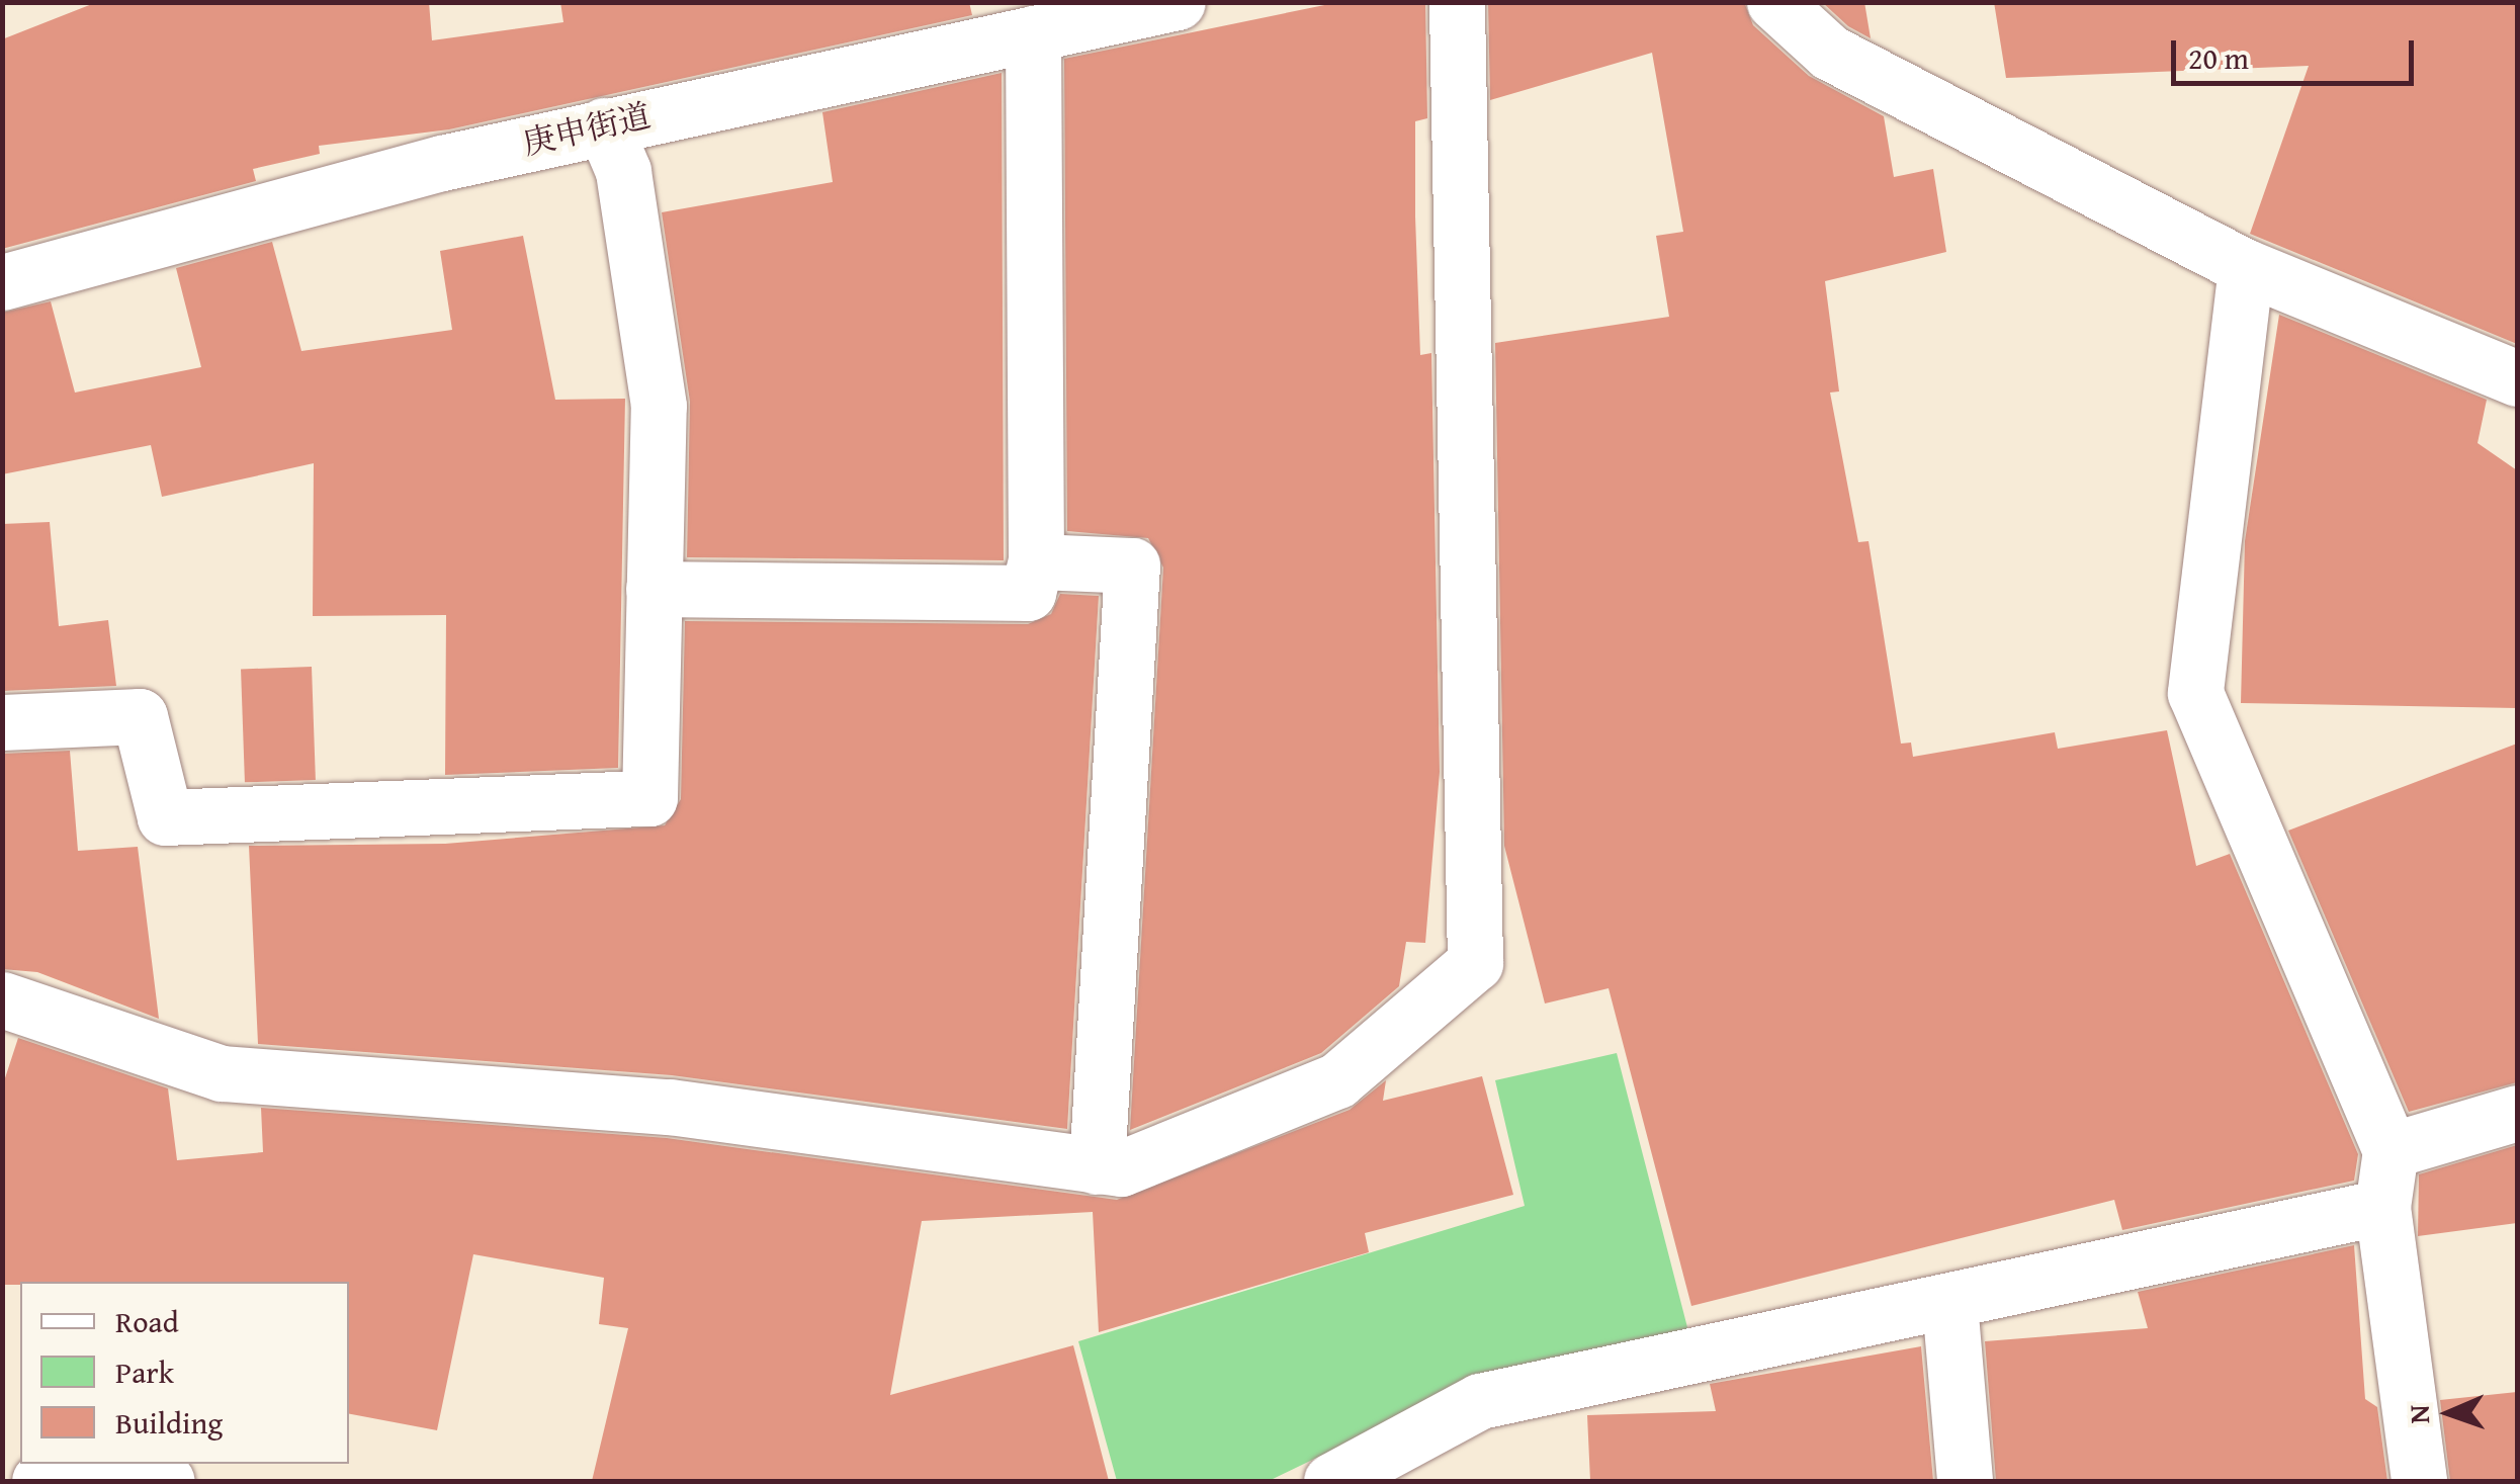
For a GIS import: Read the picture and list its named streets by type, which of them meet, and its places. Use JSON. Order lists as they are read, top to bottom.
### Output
{
  "streets": {
    "street": ["庚申街道"]
  },
  "legend": ["Road", "Park", "Building"],
  "scale_bar": "20 m",
  "north": "left"
}
